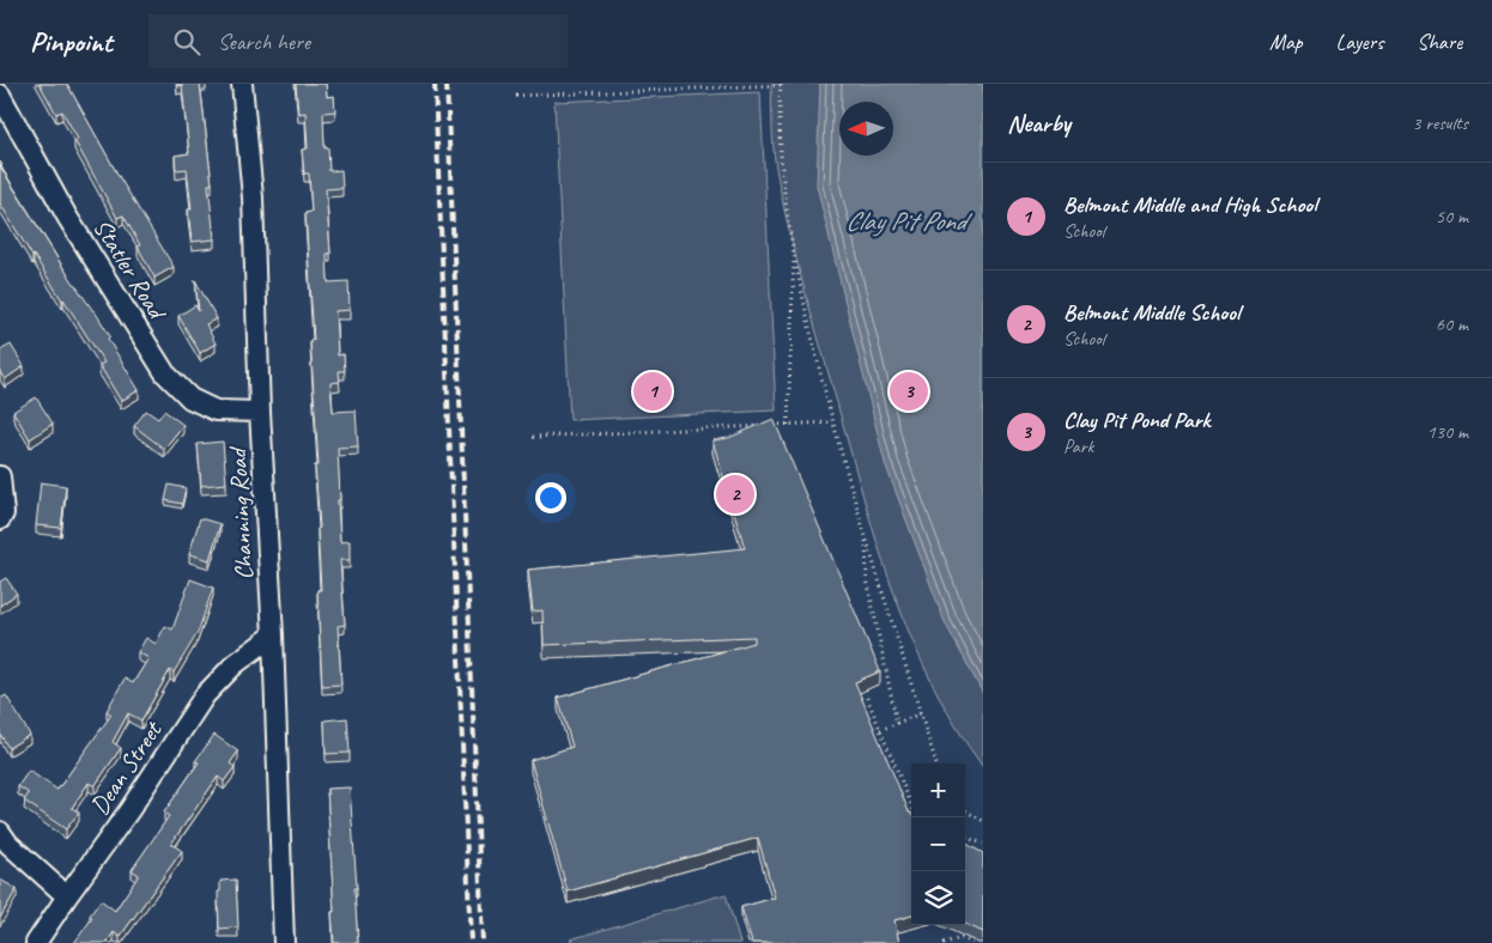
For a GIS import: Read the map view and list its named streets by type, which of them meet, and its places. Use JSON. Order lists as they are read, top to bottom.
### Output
{
  "streets": {
    "street": ["Statler Road", "Channing Road", "Dean Street"]
  },
  "crossings": [
    ["Statler Road", "Channing Road"],
    ["Channing Road", "Dean Street"]
  ],
  "water": ["Clay Pit Pond"],
  "north": "left",
  "page": {
    "header": "Pinpoint",
    "search": "Search here",
    "nav": ["Map", "Layers", "Share"],
    "heading": ["Nearby", "3 results"],
    "list": [
      {
        "mark": "1",
        "name": "Belmont Middle and High School",
        "note": "School",
        "value": "50 m"
      },
      {
        "mark": "2",
        "name": "Belmont Middle School",
        "note": "School",
        "value": "60 m"
      },
      {
        "mark": "3",
        "name": "Clay Pit Pond Park",
        "note": "Park",
        "value": "130 m"
      }
    ],
    "pins": ["1", "3", "2"],
    "map_buttons": ["+", "−"]
  }
}
